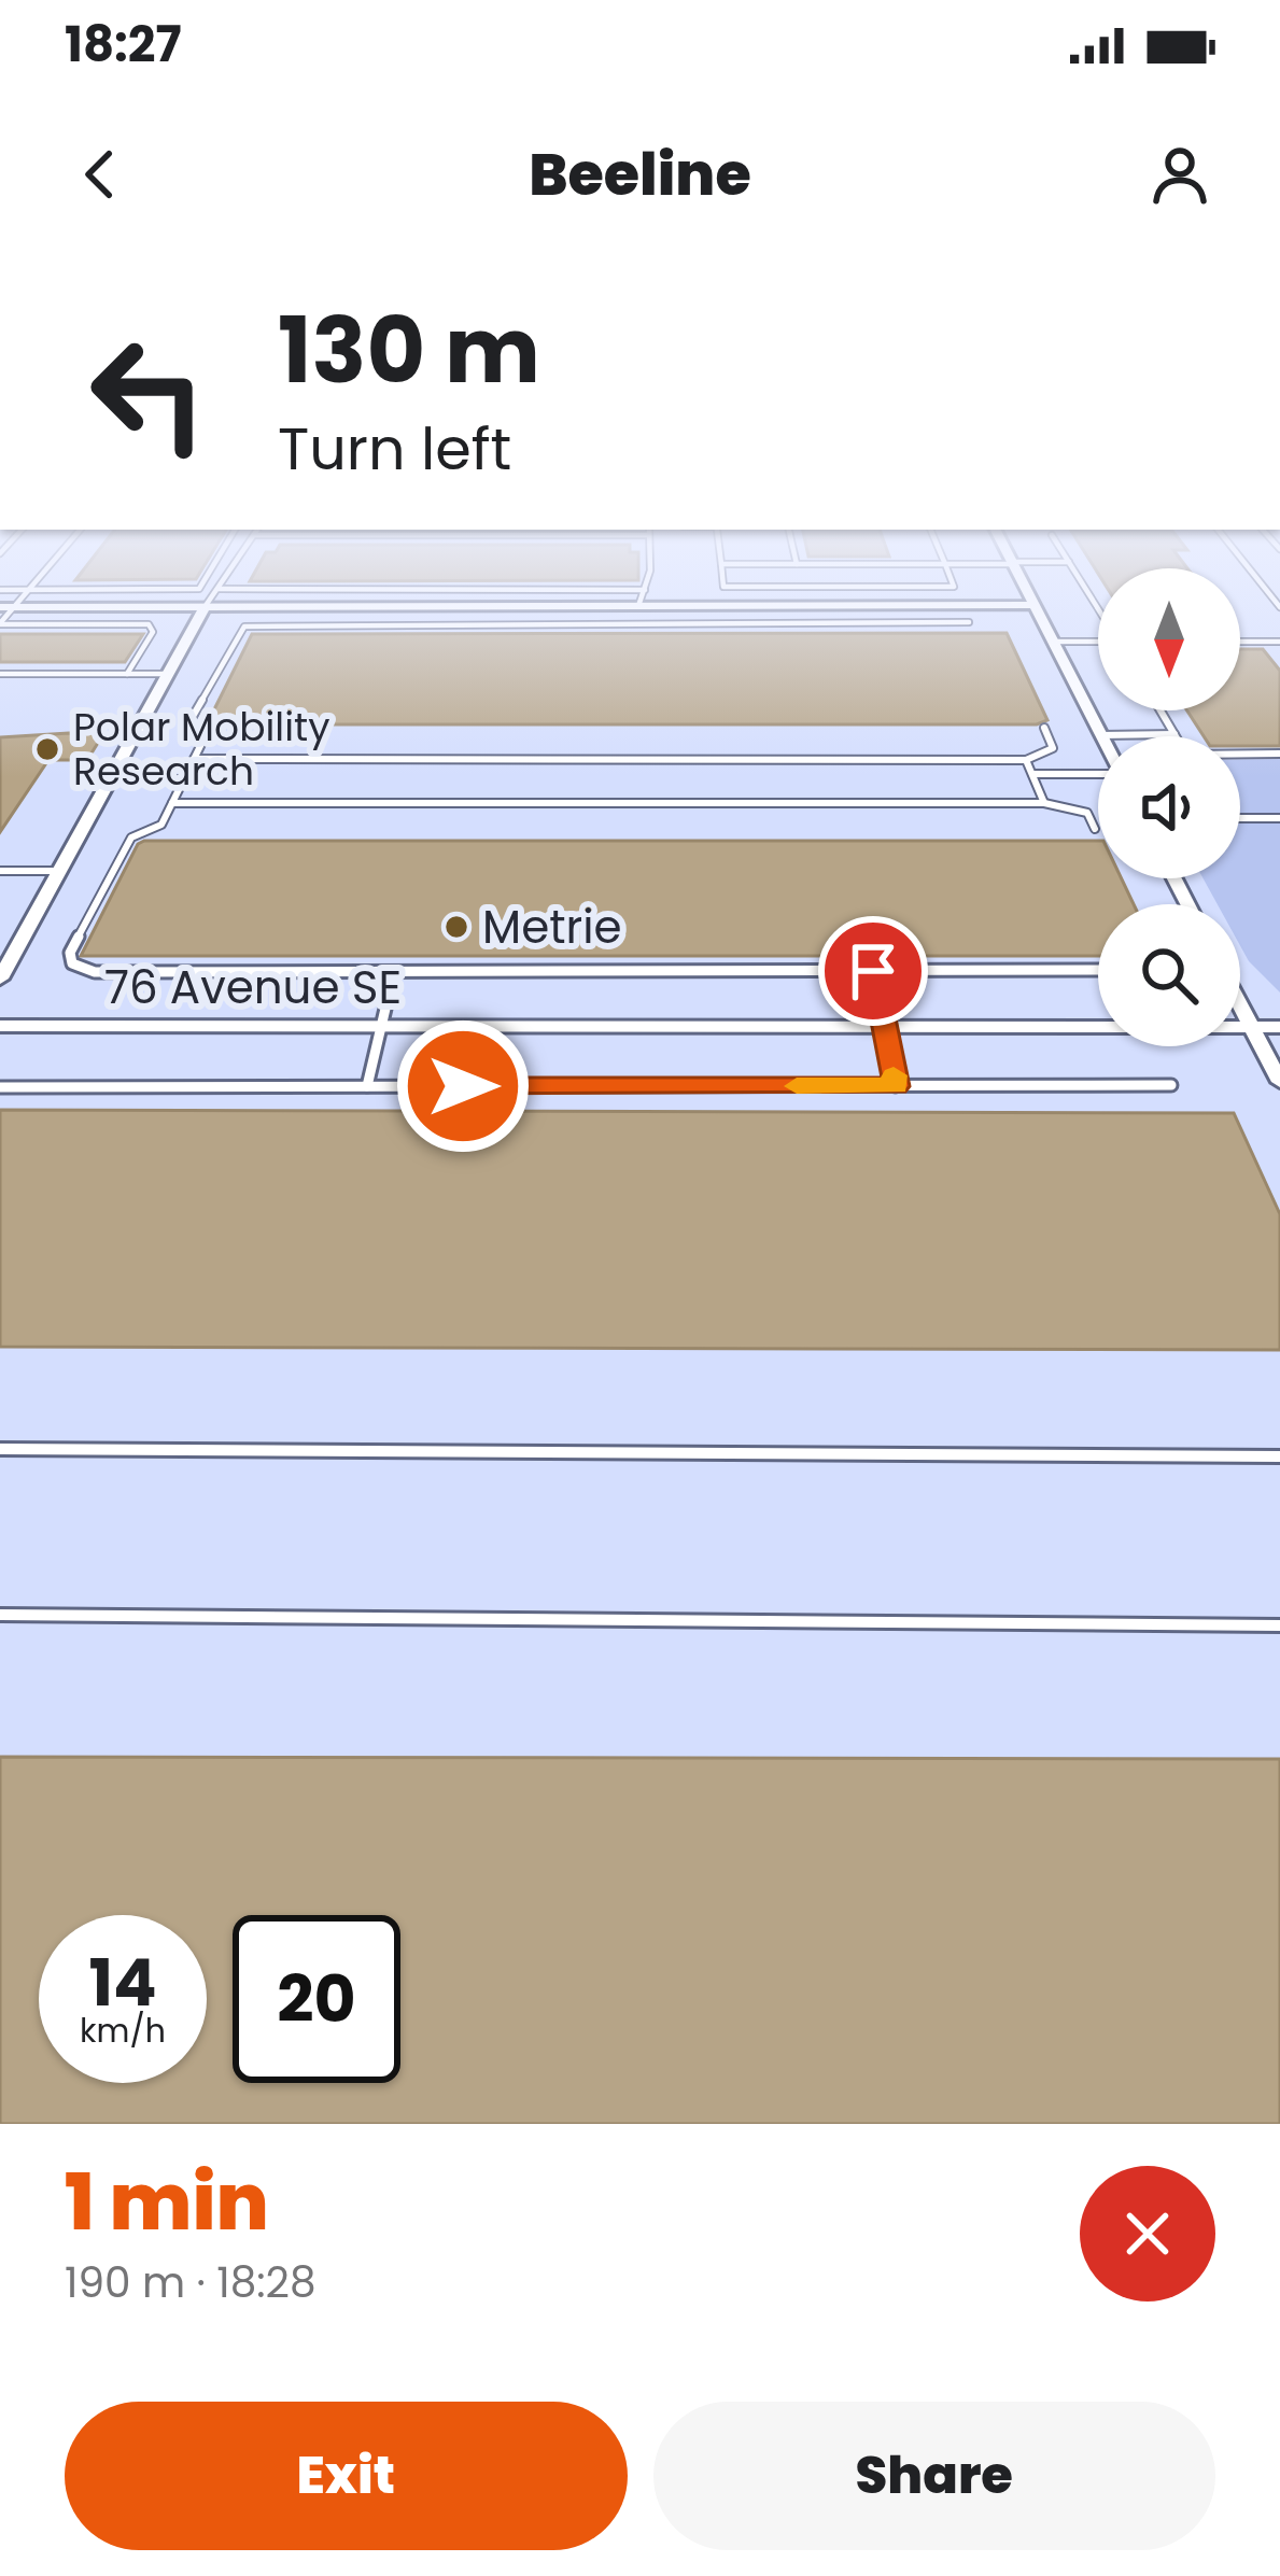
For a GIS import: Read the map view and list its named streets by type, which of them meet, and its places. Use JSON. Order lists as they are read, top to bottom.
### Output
{
  "streets": {
    "street": ["76 Avenue SE"]
  },
  "places": ["Polar Mobility Research", "Metrie"],
  "north": "bottom",
  "page": {
    "status": "18:27",
    "header": "Beeline",
    "turn": ["130 m", "Turn left"],
    "speed": "14 km/h",
    "limit": "20",
    "heading": ["1 min", "190 m · 18:28"],
    "buttons": ["Exit", "Share"]
  }
}
